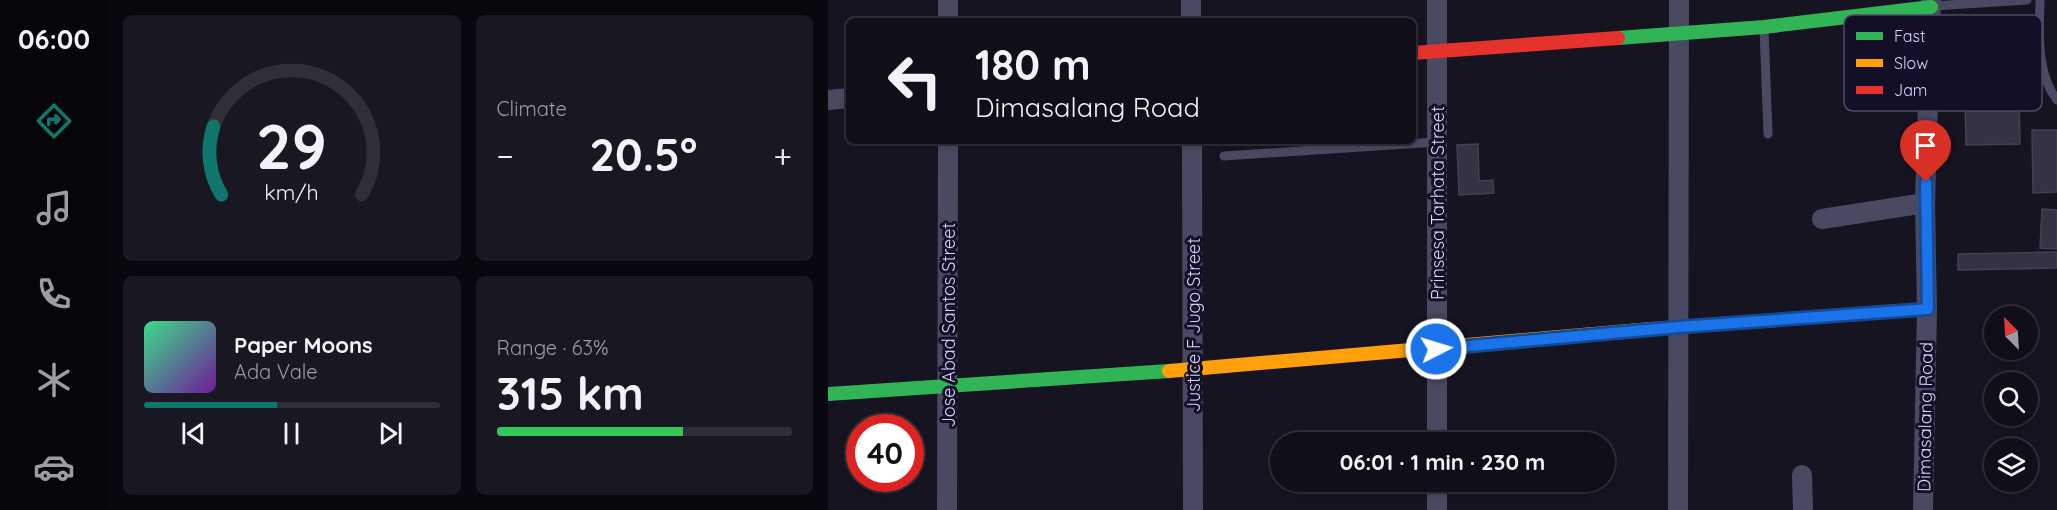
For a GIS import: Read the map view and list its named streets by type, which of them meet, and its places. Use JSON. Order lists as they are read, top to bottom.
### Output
{
  "streets": {
    "street": [
      "Prinsesa Tarhata Street",
      "Jose Abad Santos Street",
      "Justice F Jugo Street",
      "Dimasalang Road"
    ]
  },
  "legend": ["Fast", "Slow", "Jam"],
  "north": "top left",
  "page": {
    "tabs": "06:00",
    "tile": [
      "Climate",
      ["Range · 63%", "315 km"]
    ],
    "turn": ["180 m", "Dimasalang Road"],
    "heat": ["−", "20.5°", "+"],
    "song": ["Paper Moons", "Ada Vale"],
    "limit": "40",
    "trip": "06:01 · 1 min · 230 m",
    "gauge": ["29", "km/h"]
  }
}
